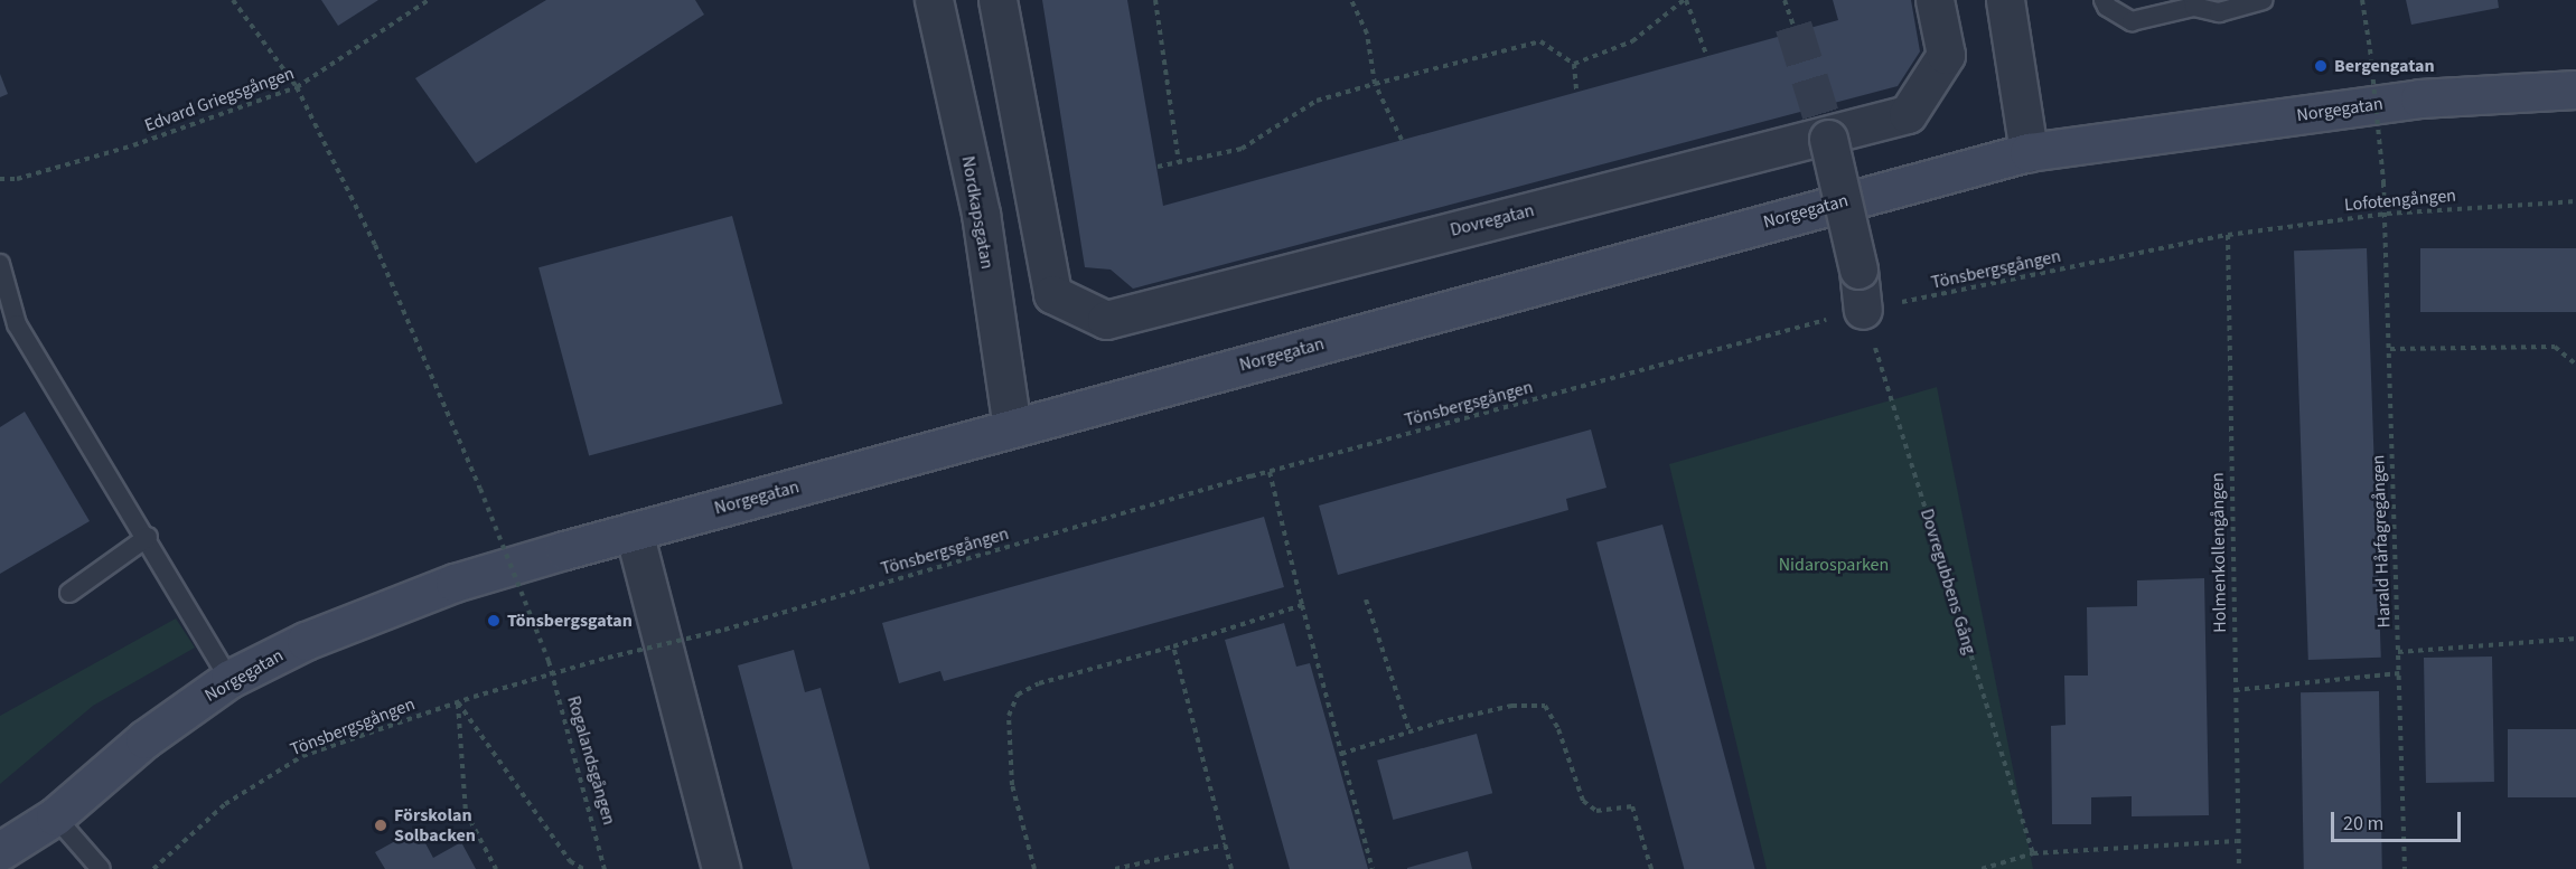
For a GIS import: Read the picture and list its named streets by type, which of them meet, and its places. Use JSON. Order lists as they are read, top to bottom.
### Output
{
  "streets": {
    "street": ["Norgegatan", "Nordkapsgatan", "Dovregatan"],
    "path": [
      "Edvard Griegsgången",
      "Lofotengången",
      "Tönsbergsgången",
      "Harald Hårfagregången",
      "Holmenkollengången",
      "Dovregubbens Gång",
      "Rogalandsgången"
    ]
  },
  "crossings": [
    ["Edvard Griegsgången", "Rogalandsgången"],
    ["Norgegatan", "Nordkapsgatan"],
    ["Lofotengången", "Tönsbergsgången"],
    ["Lofotengången", "Harald Hårfagregången"],
    ["Lofotengången", "Holmenkollengången"],
    ["Tönsbergsgången", "Holmenkollengången"],
    ["Tönsbergsgången", "Dovregubbens Gång"],
    ["Tönsbergsgången", "Rogalandsgången"]
  ],
  "parks": ["Nidarosparken"],
  "places": ["Bergengatan", "Tönsbergsgatan", "Förskolan Solbacken"],
  "scale_bar": "20 m"
}
